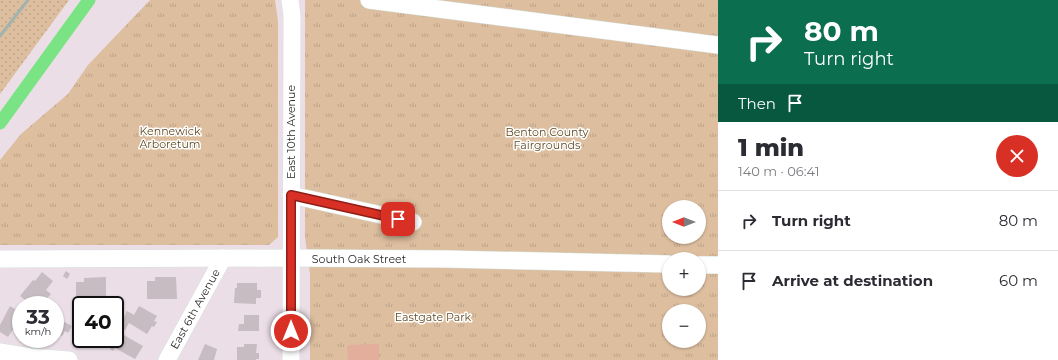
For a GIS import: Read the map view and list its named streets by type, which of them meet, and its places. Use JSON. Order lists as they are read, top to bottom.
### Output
{
  "streets": {
    "street": ["East 10th Avenue", "South Oak Street", "East 6th Avenue"]
  },
  "crossings": [
    ["East 10th Avenue", "South Oak Street"],
    ["South Oak Street", "East 6th Avenue"]
  ],
  "parks": ["Kennewick Arboretum", "Benton County Fairgrounds", "Eastgate Park"],
  "north": "left",
  "page": {
    "turn": ["80 m", "Turn right"],
    "then": "Then",
    "heading": ["1 min", "140 m · 06:41"],
    "list": [
      {
        "name": "Turn right",
        "value": "80 m"
      },
      {
        "name": "Arrive at destination",
        "value": "60 m"
      }
    ],
    "map_buttons": ["+", "−"],
    "speed": "33 km/h",
    "limit": "40"
  }
}
